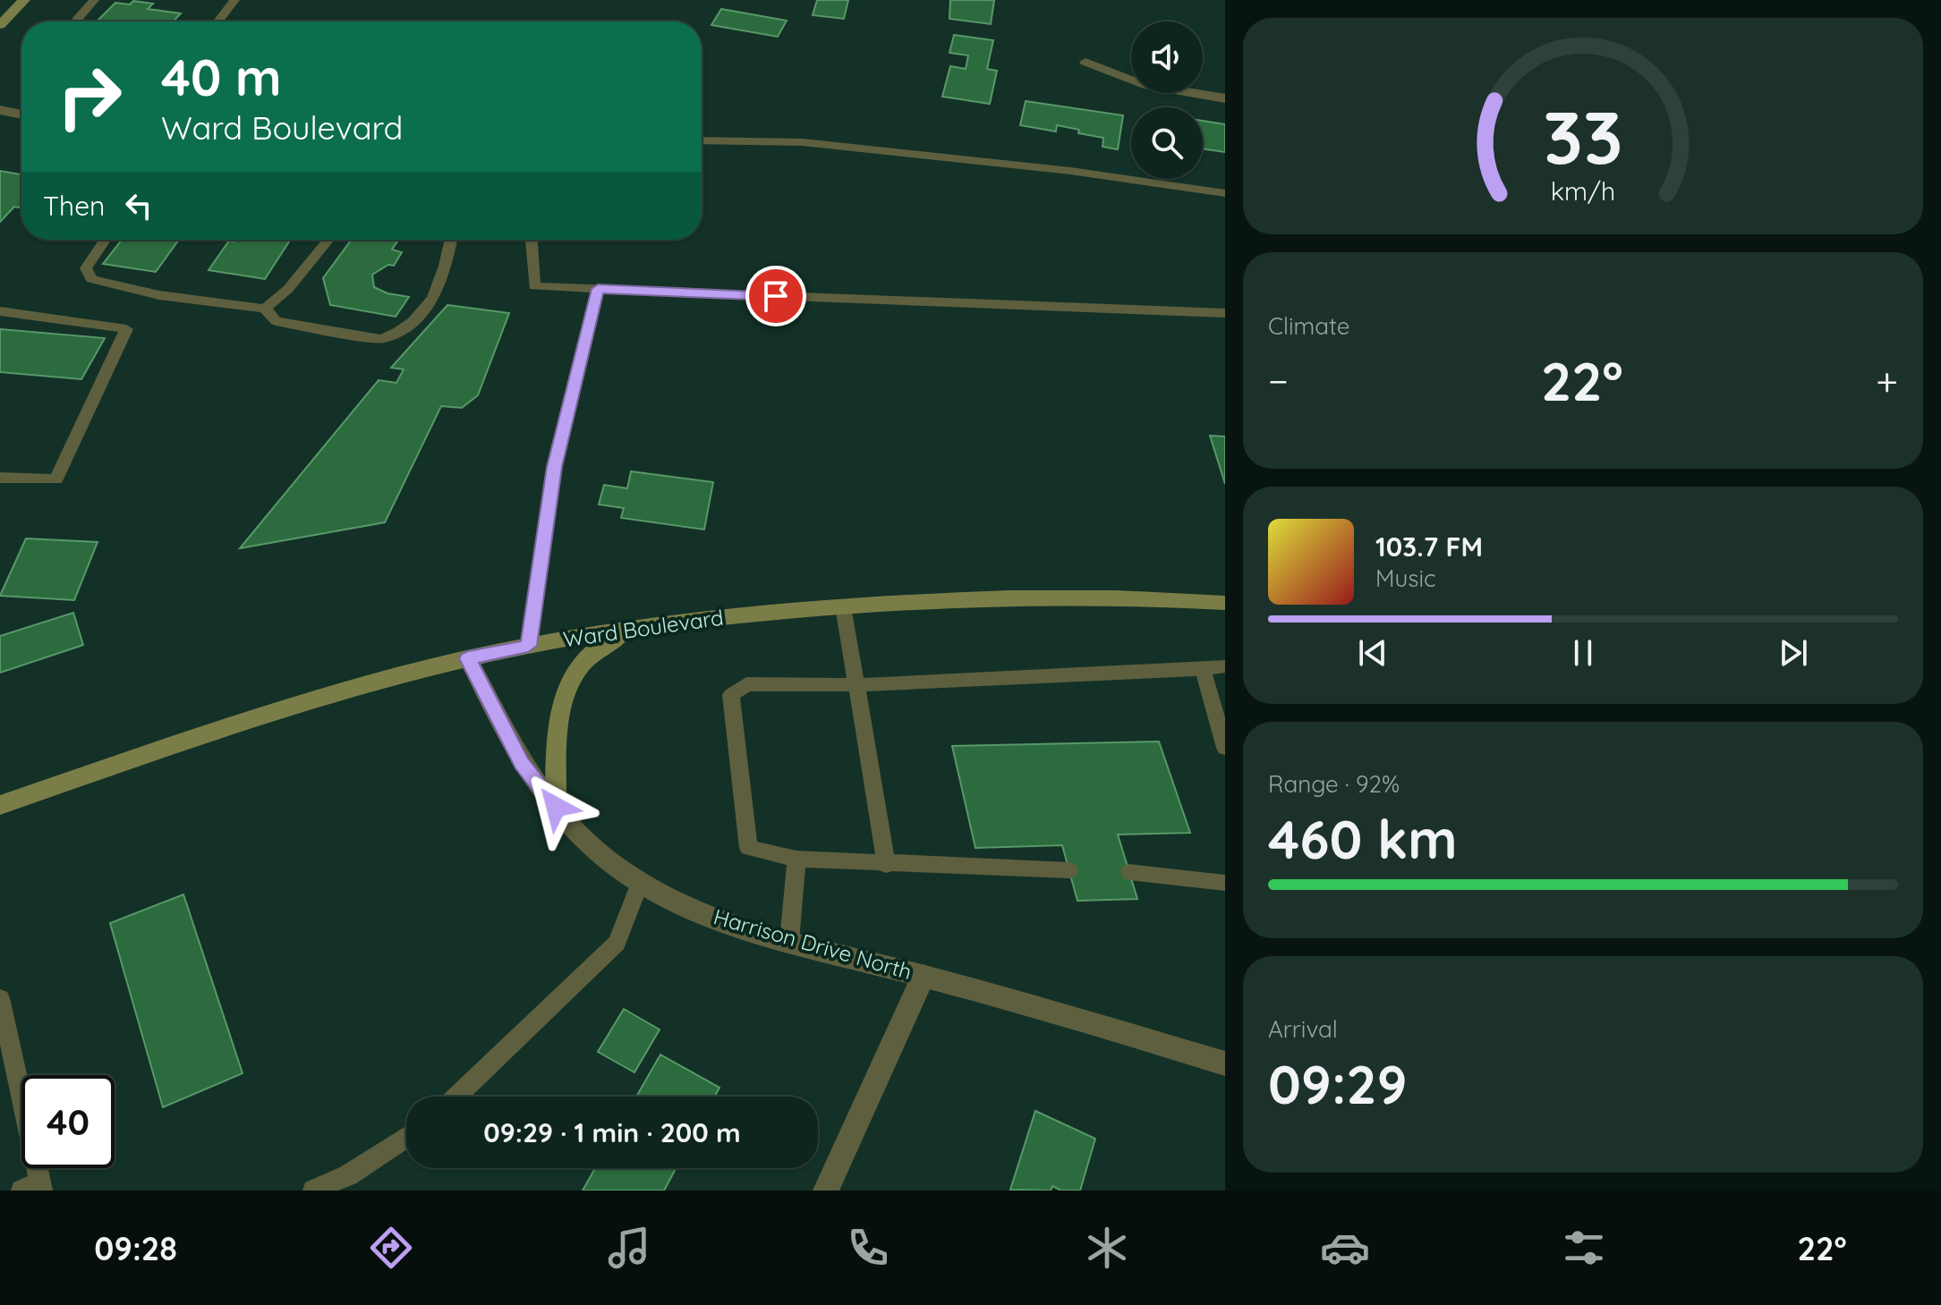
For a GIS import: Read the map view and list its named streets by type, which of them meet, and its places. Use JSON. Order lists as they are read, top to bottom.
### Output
{
  "streets": {
    "main road": ["Ward Boulevard"],
    "street": ["Harrison Drive North"]
  },
  "crossings": [
    ["Ward Boulevard", "Harrison Drive North"]
  ],
  "page": {
    "turn": ["40 m", "Ward Boulevard"],
    "then": "Then",
    "tile": [
      "Climate",
      ["Range · 92%", "460 km"],
      ["Arrival", "09:29"]
    ],
    "heat": ["−", "22°", "+"],
    "song": ["103.7 FM", "Music"],
    "limit": "40",
    "trip": "09:29 · 1 min · 200 m",
    "tabs": ["09:28", "22°"],
    "gauge": ["33", "km/h"]
  }
}
